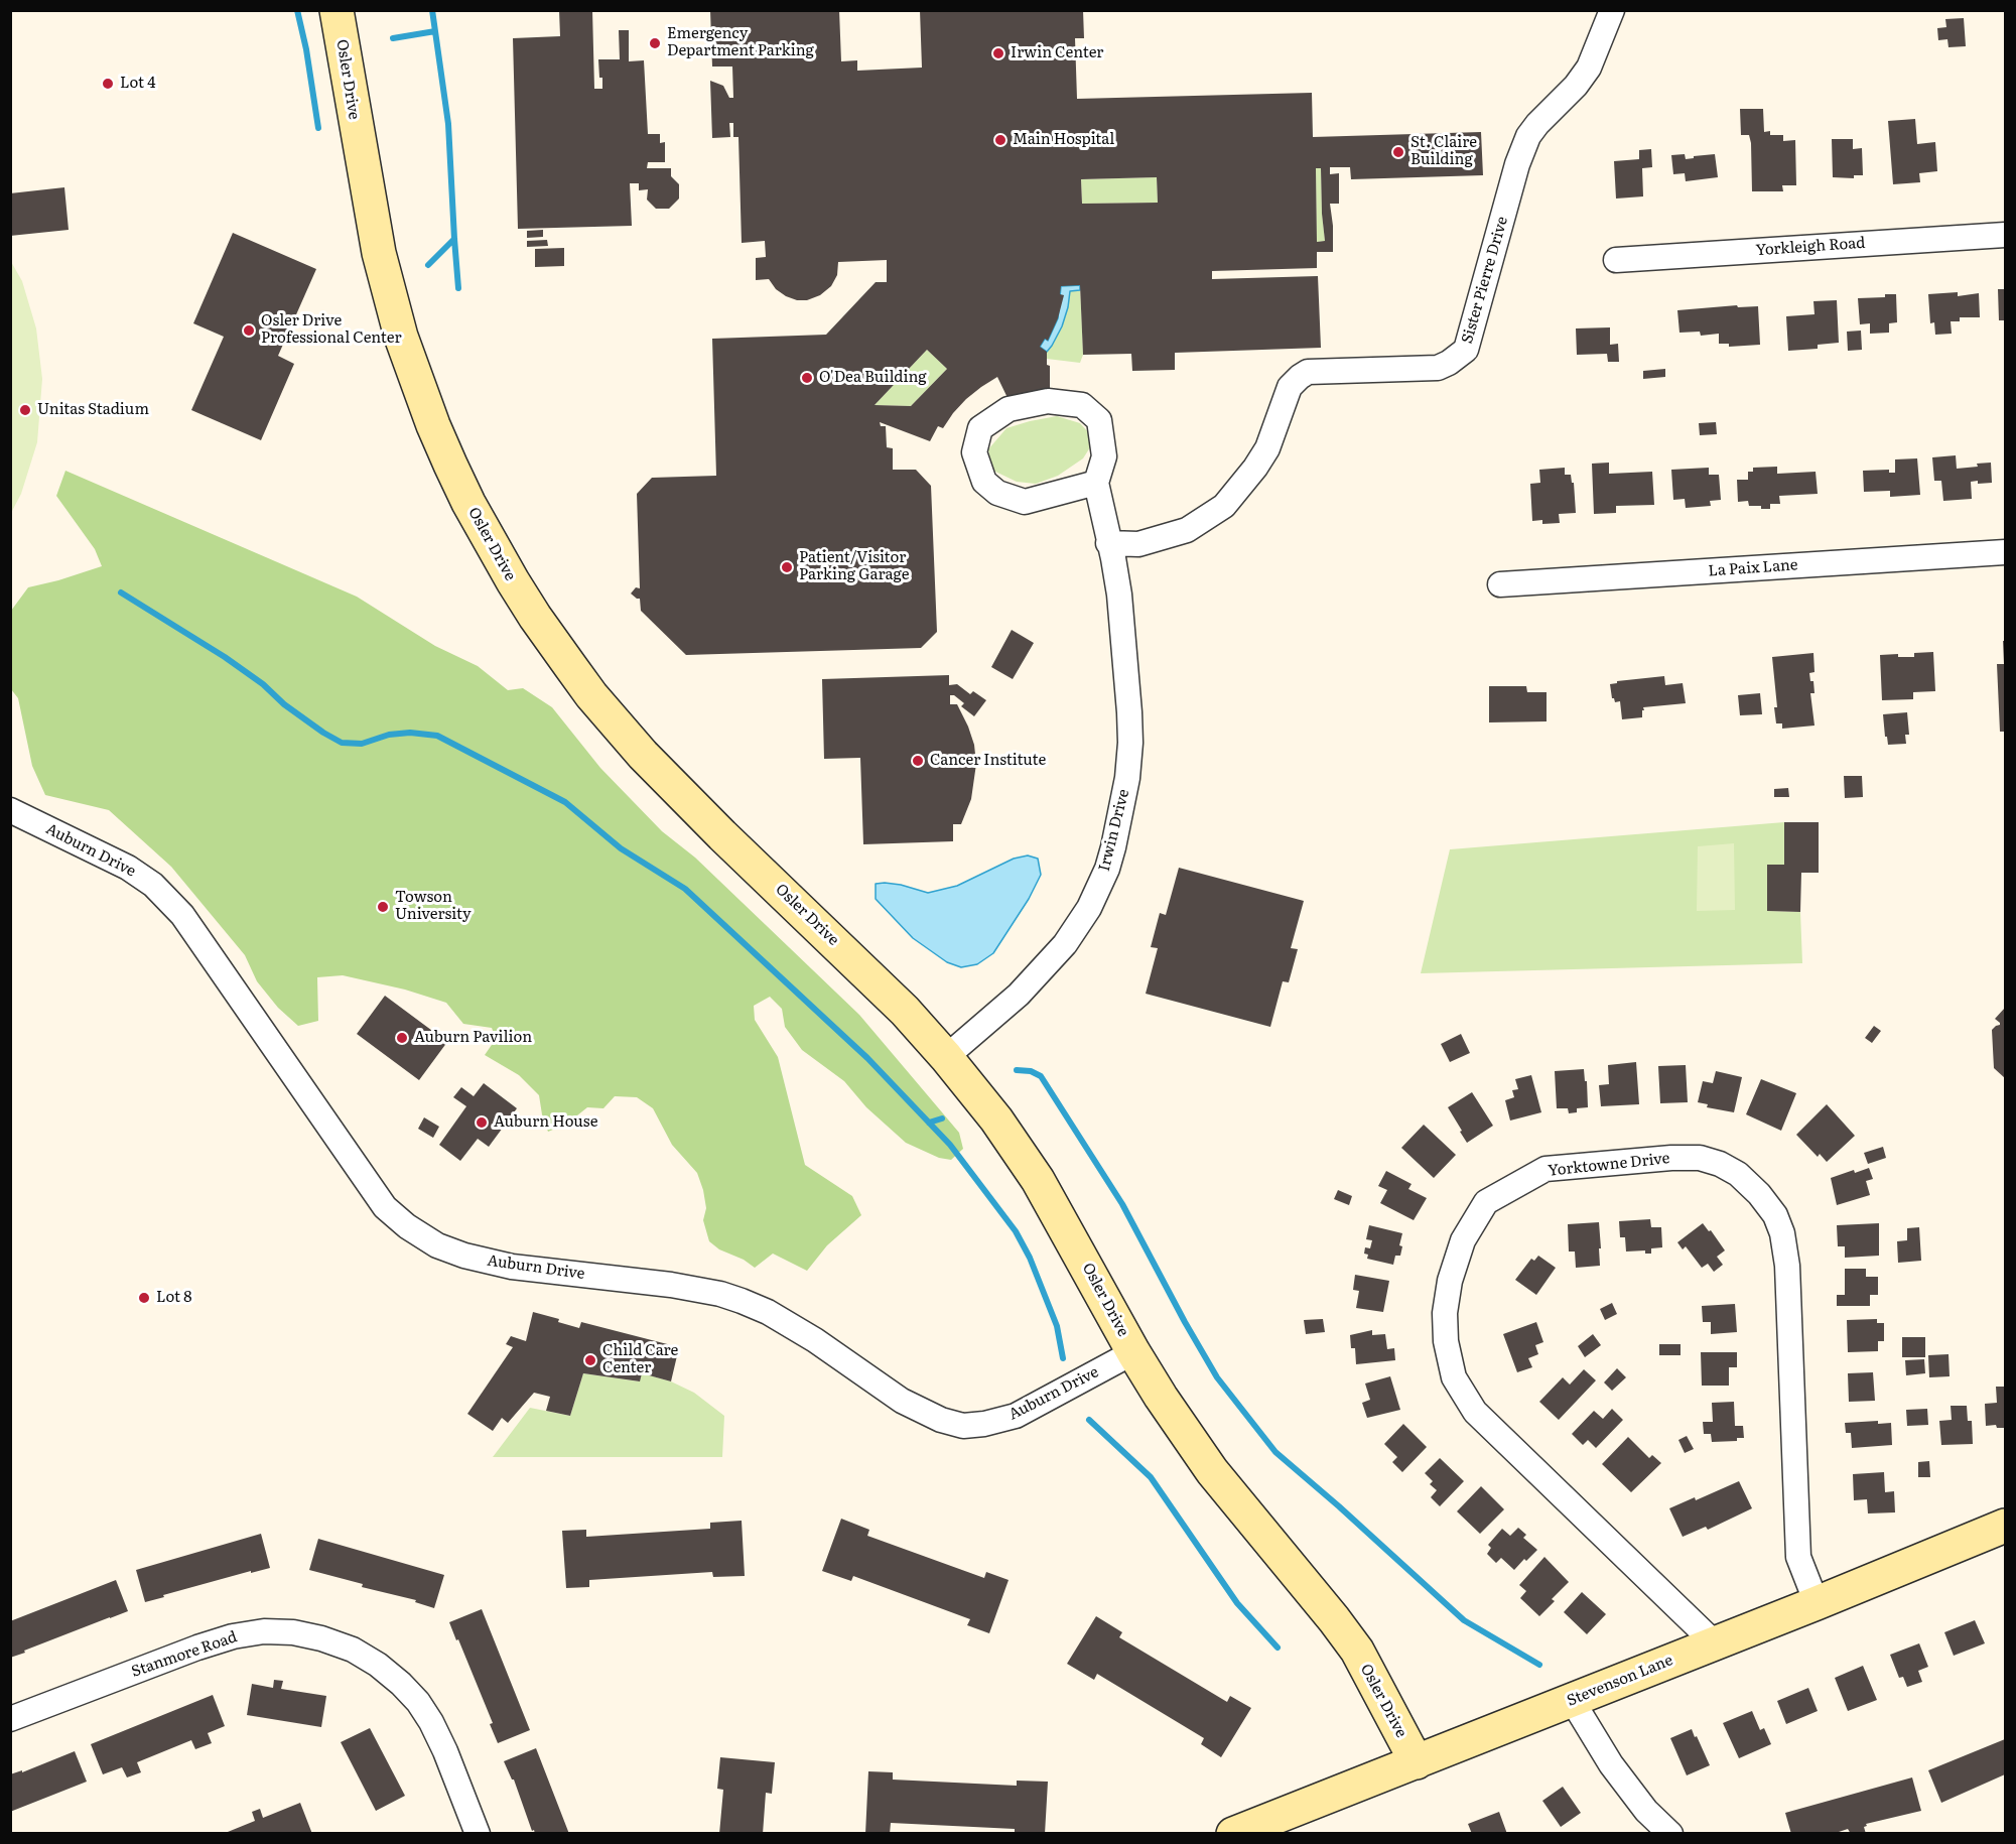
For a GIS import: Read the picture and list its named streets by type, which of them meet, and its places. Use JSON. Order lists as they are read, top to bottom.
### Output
{
  "streets": {
    "street": [
      "Osler Drive",
      "Yorkleigh Road",
      "Sister Pierre Drive",
      "La Paix Lane",
      "Irwin Drive",
      "Auburn Drive",
      "Yorktowne Drive",
      "Stanmore Road",
      "Stevenson Lane"
    ]
  },
  "crossings": [
    ["Osler Drive", "Irwin Drive"],
    ["Osler Drive", "Auburn Drive"],
    ["Osler Drive", "Stevenson Lane"],
    ["Sister Pierre Drive", "Irwin Drive"],
    ["Yorktowne Drive", "Stevenson Lane"]
  ],
  "places": [
    "Emergency Department Parking",
    "Irwin Center",
    "Lot 4",
    "Main Hospital",
    "St. Claire Building",
    "Osler Drive Professional Center",
    "O'Dea Building",
    "Unitas Stadium",
    "Patient/Visitor Parking Garage",
    "Cancer Institute",
    "Towson University",
    "Auburn Pavilion",
    "Auburn House",
    "Lot 8",
    "Child Care Center"
  ]
}
